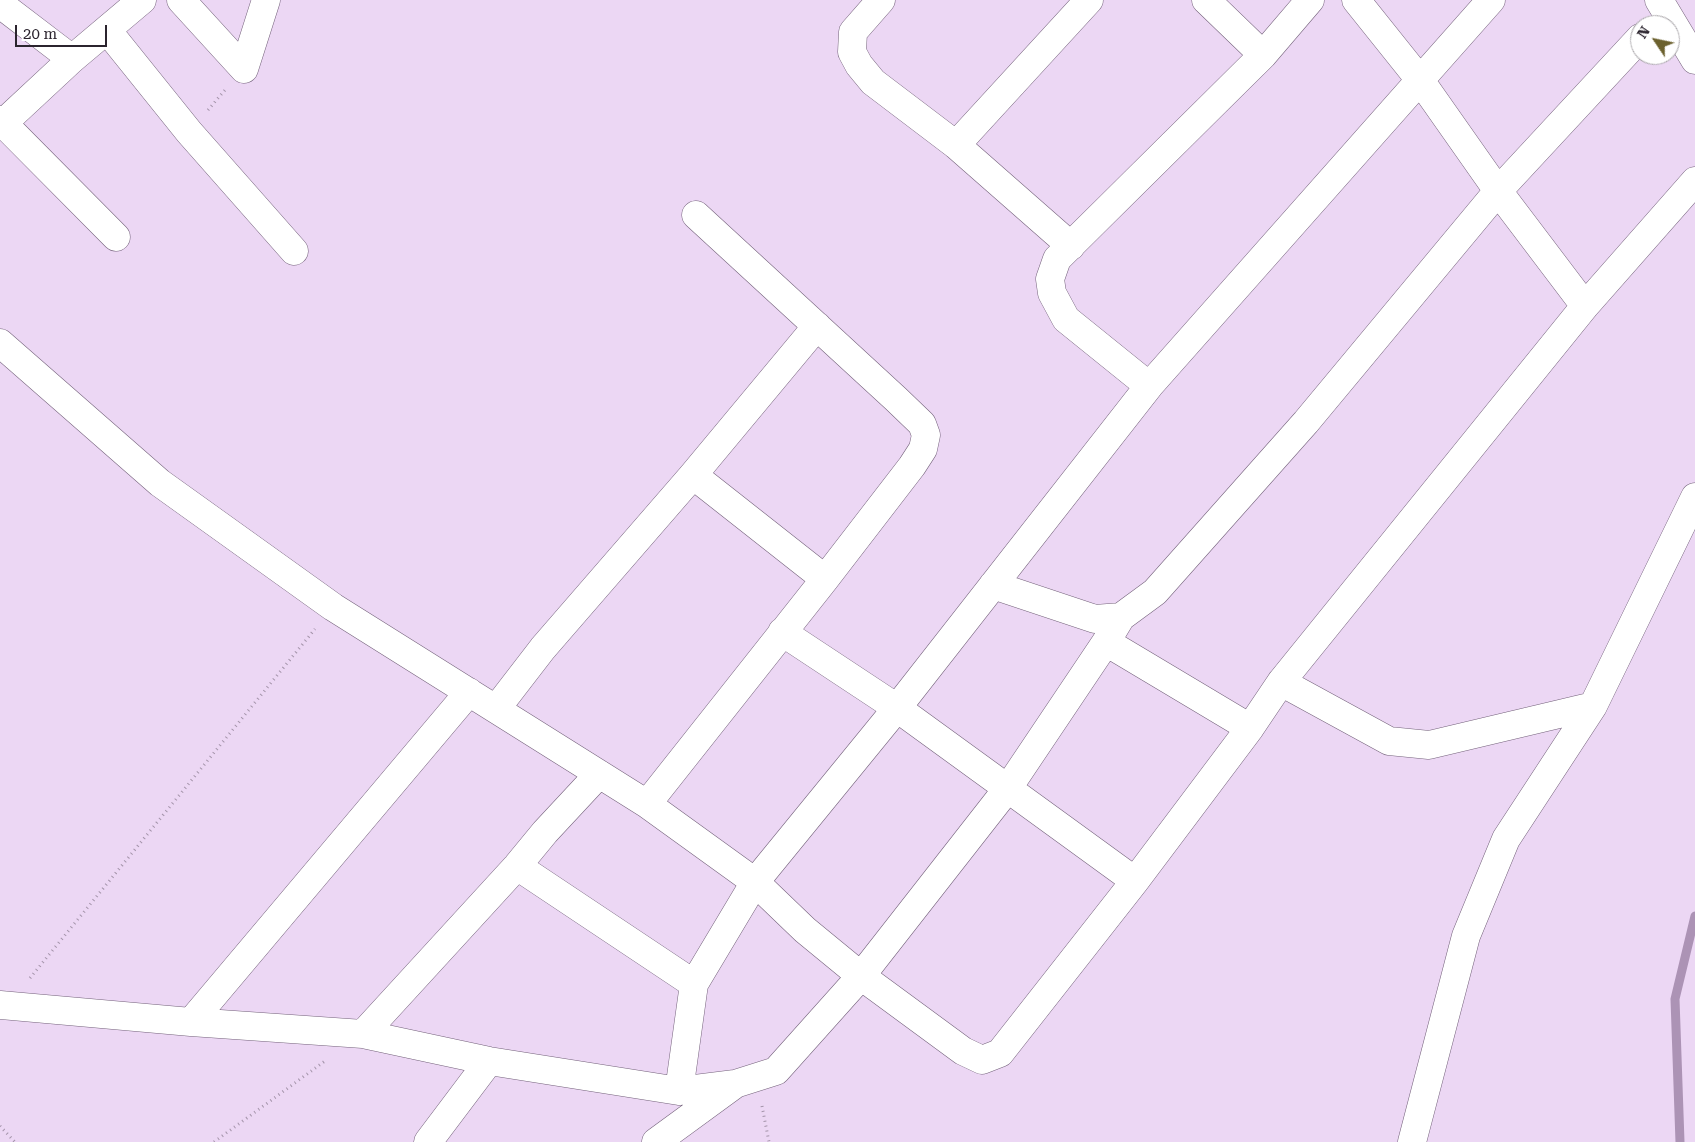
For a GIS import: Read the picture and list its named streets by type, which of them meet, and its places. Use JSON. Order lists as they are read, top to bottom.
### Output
{
  "scale_bar": "20 m",
  "north": "top left"
}
